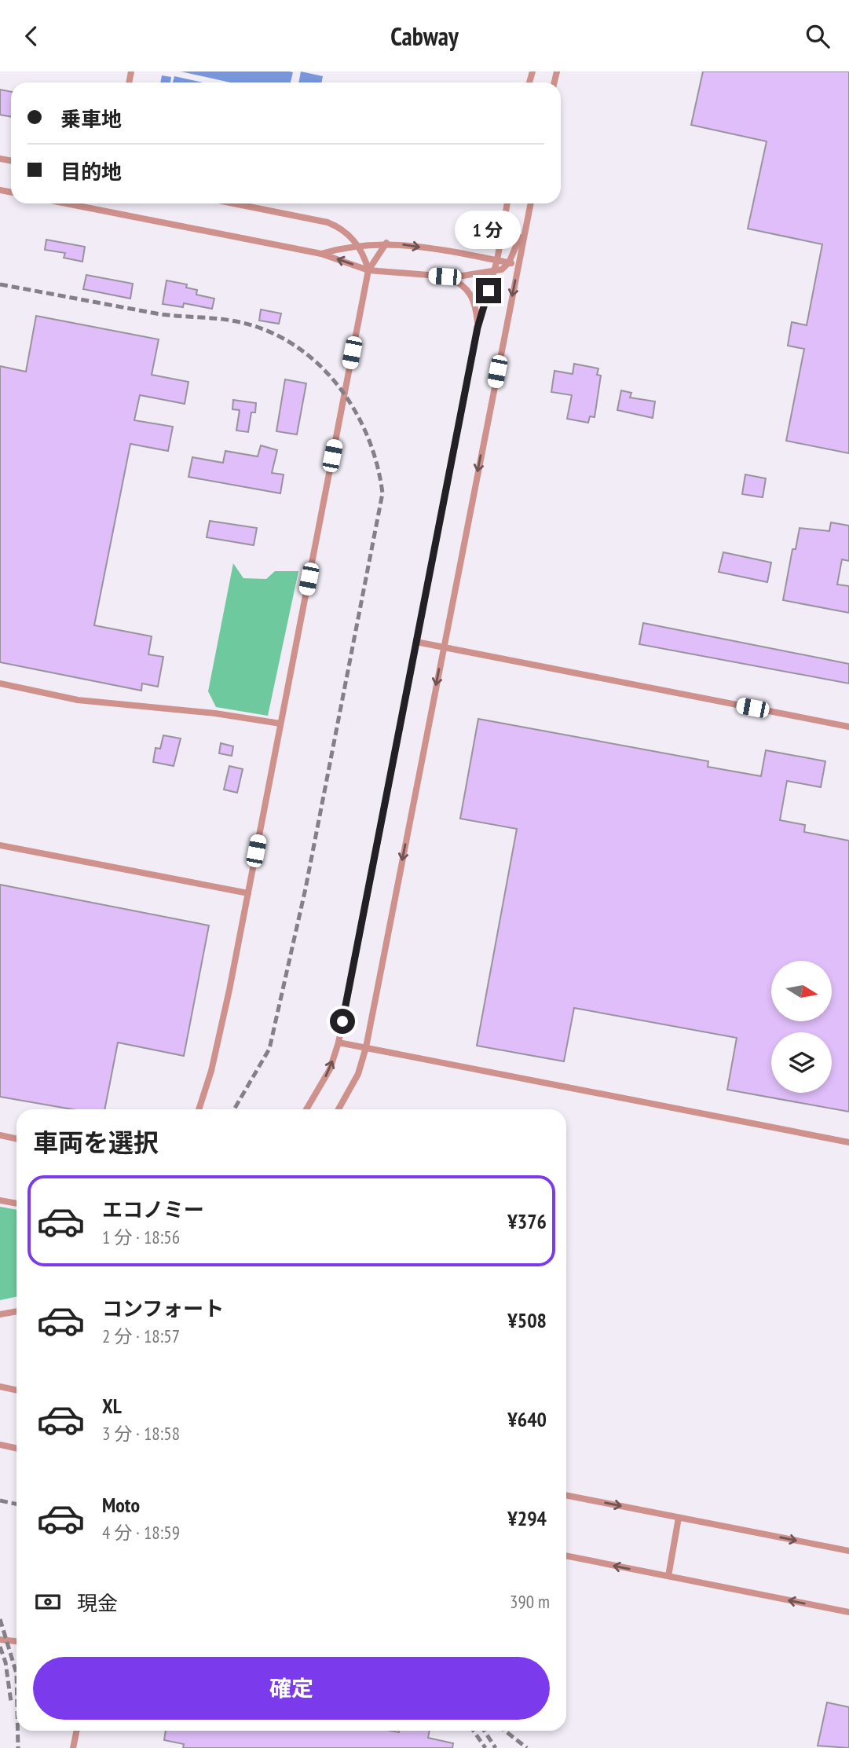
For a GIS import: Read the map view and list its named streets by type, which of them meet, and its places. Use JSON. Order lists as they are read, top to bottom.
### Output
{
  "north": "right",
  "page": {
    "header": "Cabway",
    "banner": ["乗車地", "目的地"],
    "bubble": "1 分",
    "heading": "車両を選択",
    "list": [
      {
        "name": "エコノミー",
        "note": "1 分 · 18:56",
        "value": "¥376"
      },
      {
        "name": "コンフォート",
        "note": "2 分 · 18:57",
        "value": "¥508"
      },
      {
        "name": "XL",
        "note": "3 分 · 18:58",
        "value": "¥640"
      },
      {
        "name": "Moto",
        "note": "4 分 · 18:59",
        "value": "¥294"
      }
    ],
    "pay": ["現金", "390 m"],
    "buttons": "確定"
  }
}
